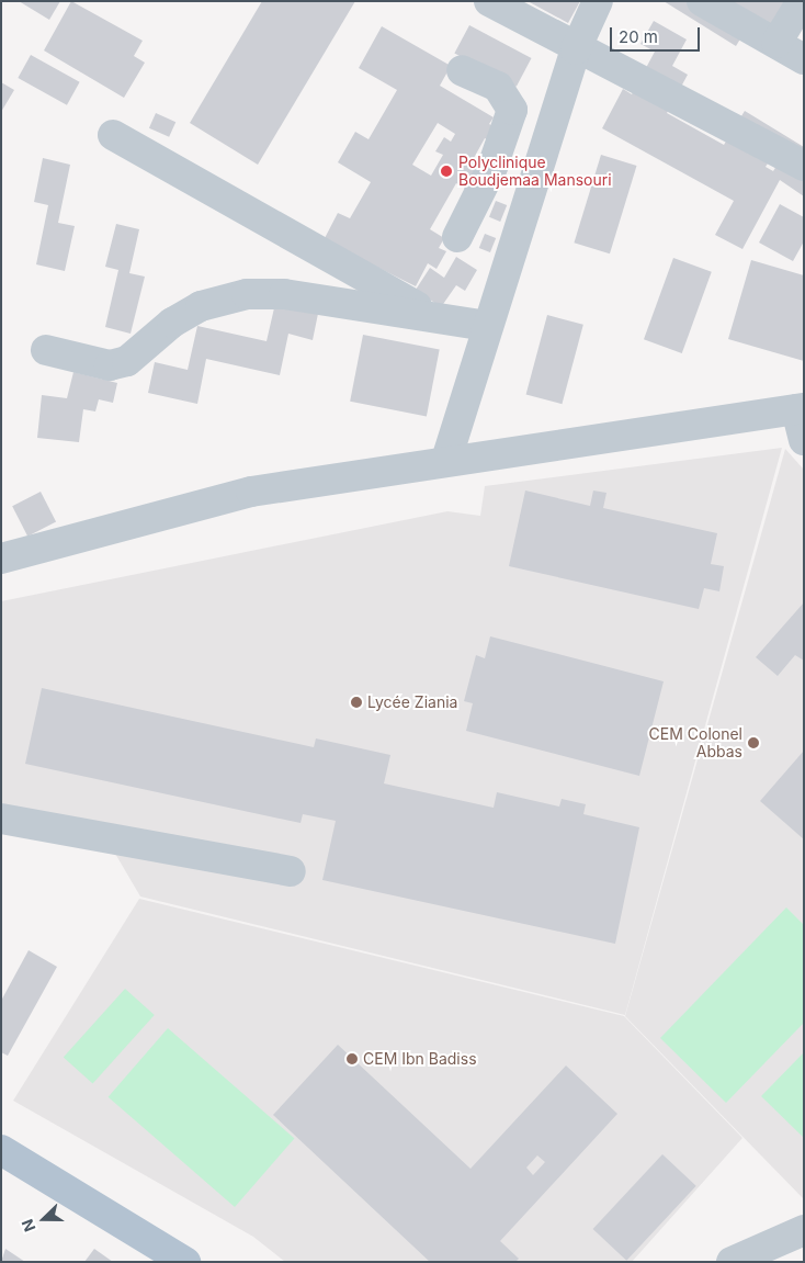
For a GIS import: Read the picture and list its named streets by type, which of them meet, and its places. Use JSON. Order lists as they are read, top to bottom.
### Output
{
  "places": [
    "Polyclinique Boudjemaa Mansouri",
    "Lycée Ziania",
    "CEM Colonel Abbas",
    "CEM Ibn Badiss"
  ],
  "scale_bar": "20 m",
  "north": "left"
}
